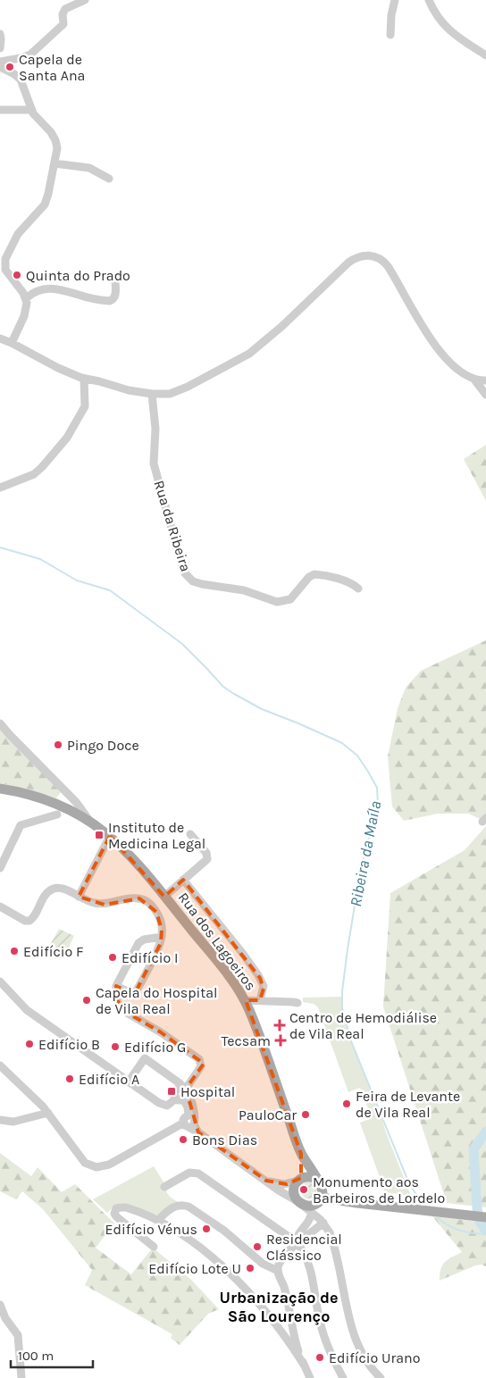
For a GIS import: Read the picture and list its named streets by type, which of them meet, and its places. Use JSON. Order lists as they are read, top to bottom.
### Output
{
  "streets": {
    "main road": ["Rua dos Lagoeiros"],
    "street": ["Rua da Ribeira"]
  },
  "districts": ["Urbanização de São Lourenço"],
  "water": ["Ribeira da Maíla"],
  "places": {
    "other": [
      "Capela de Santa Ana",
      "Quinta do Prado",
      "Pingo Doce",
      "Edifício F",
      "Edifício I",
      "Capela do Hospital de Vila Real",
      "Edifício B",
      "Edifício G",
      "Edifício A",
      "Feira de Levante de Vila Real",
      "PauloCar",
      "Bons Dias",
      "Monumento aos Barbeiros de Lordelo",
      "Edifício Vénus",
      "Residencial Clássico",
      "Edifício Lote U",
      "Edifício Urano"
    ],
    "transit": ["Instituto de Medicina Legal", "Hospital"],
    "health": ["Centro de Hemodiálise de Vila Real", "Tecsam"]
  },
  "scale_bar": "100 m"
}
